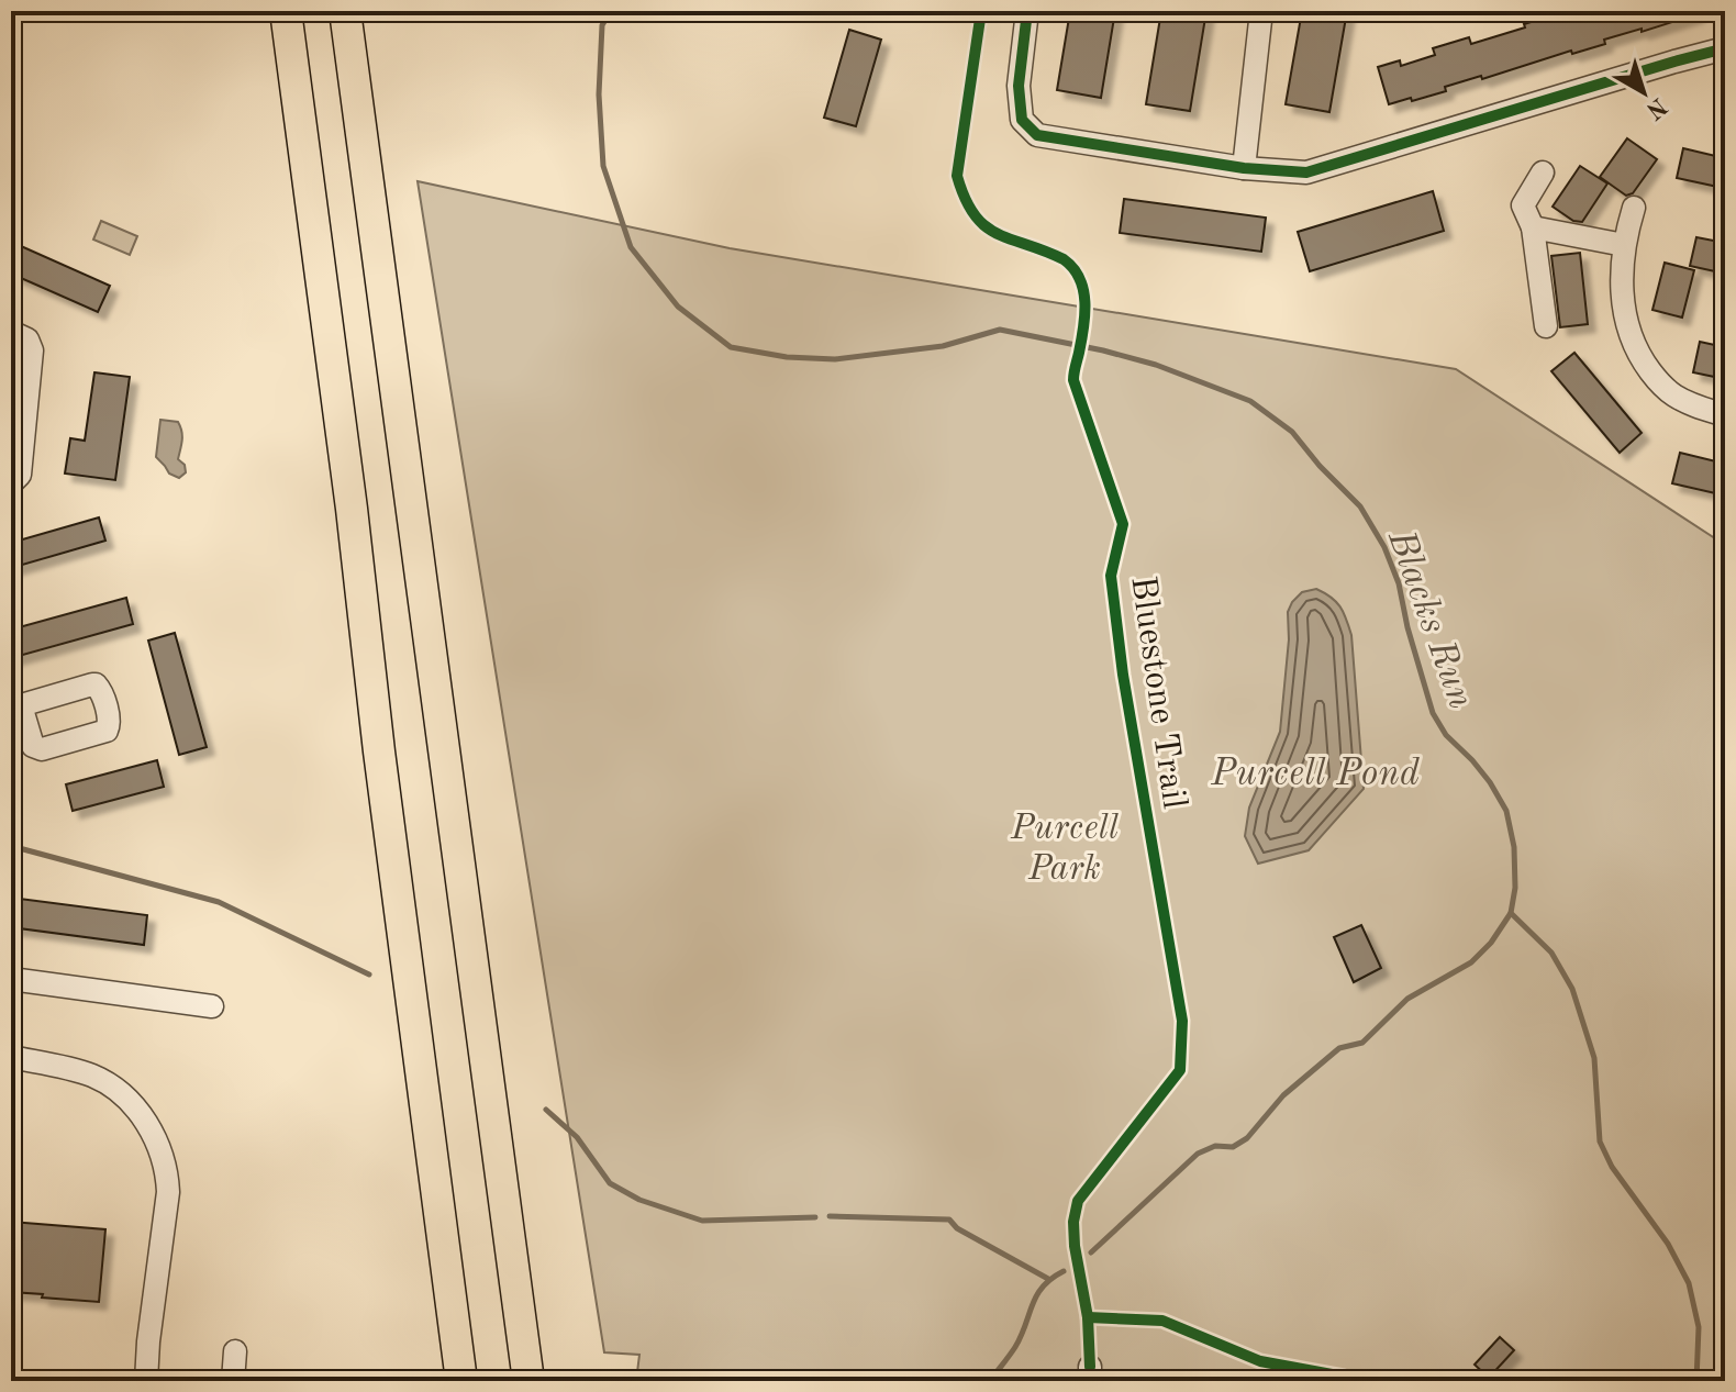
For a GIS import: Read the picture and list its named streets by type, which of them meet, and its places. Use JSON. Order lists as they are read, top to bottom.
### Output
{
  "streets": {
    "cycle path": ["Bluestone Trail"]
  },
  "water": ["Blacks Run", "Purcell Pond"],
  "parks": ["Purcell Park"],
  "north": "bottom right"
}
